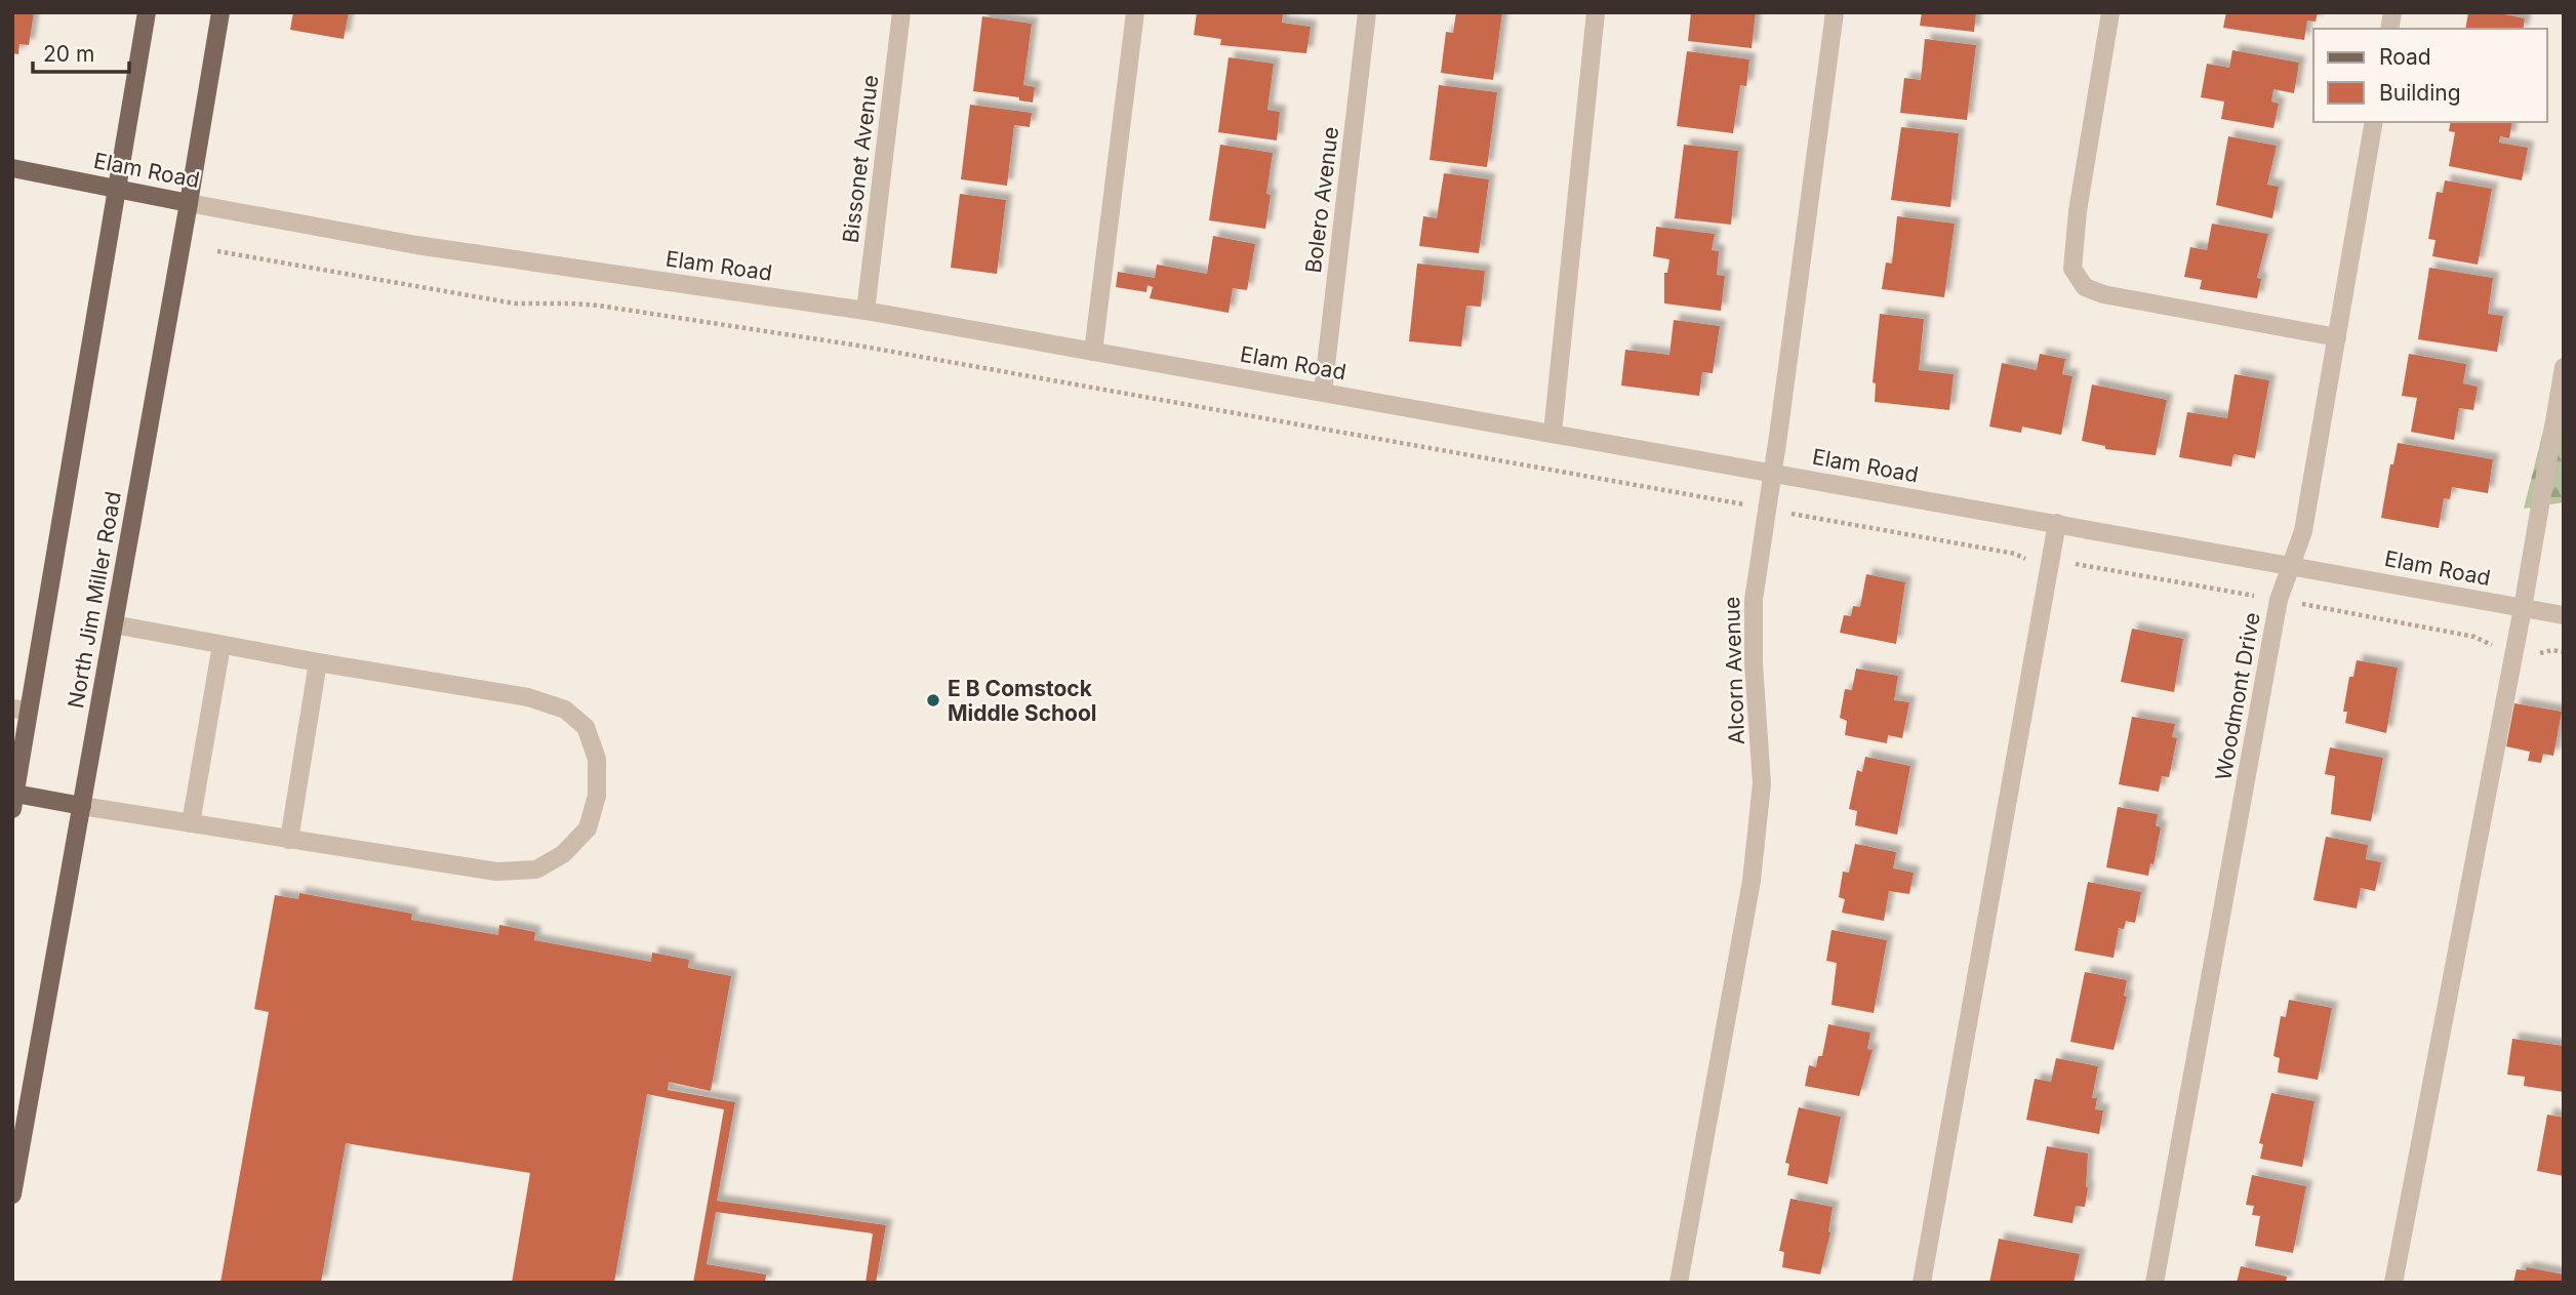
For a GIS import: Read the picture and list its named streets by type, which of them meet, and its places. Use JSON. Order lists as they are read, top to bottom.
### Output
{
  "streets": {
    "main road": ["Elam Road", "North Jim Miller Road"],
    "street": [
      "Bissonet Avenue",
      "Bolero Avenue",
      "Alcorn Avenue",
      "Woodmont Drive"
    ]
  },
  "crossings": [
    ["Bissonet Avenue", "Elam Road"],
    ["Elam Road", "Bolero Avenue"],
    ["Elam Road", "North Jim Miller Road"],
    ["Elam Road", "Alcorn Avenue"],
    ["Elam Road", "Woodmont Drive"]
  ],
  "places": ["E B Comstock Middle School"],
  "legend": ["Road", "Building"],
  "scale_bar": "20 m"
}
